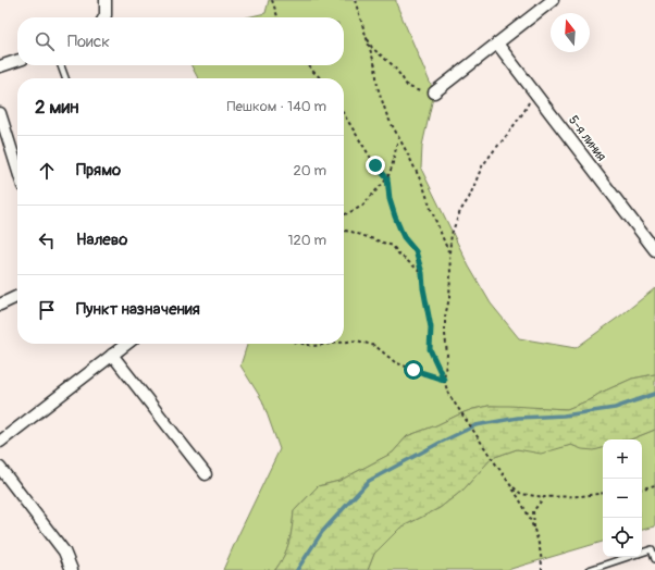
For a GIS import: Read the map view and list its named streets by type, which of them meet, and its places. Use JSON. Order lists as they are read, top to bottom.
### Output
{
  "streets": {
    "street": ["5-я линия"]
  },
  "north": "top",
  "page": {
    "search": "Поиск",
    "heading": ["2 мин", "Пешком · 140 m"],
    "list": [
      ["Прямо", "20 m"],
      ["Налево", "120 m"],
      "Пункт назначения"
    ],
    "map_buttons": ["+", "−"]
  }
}
